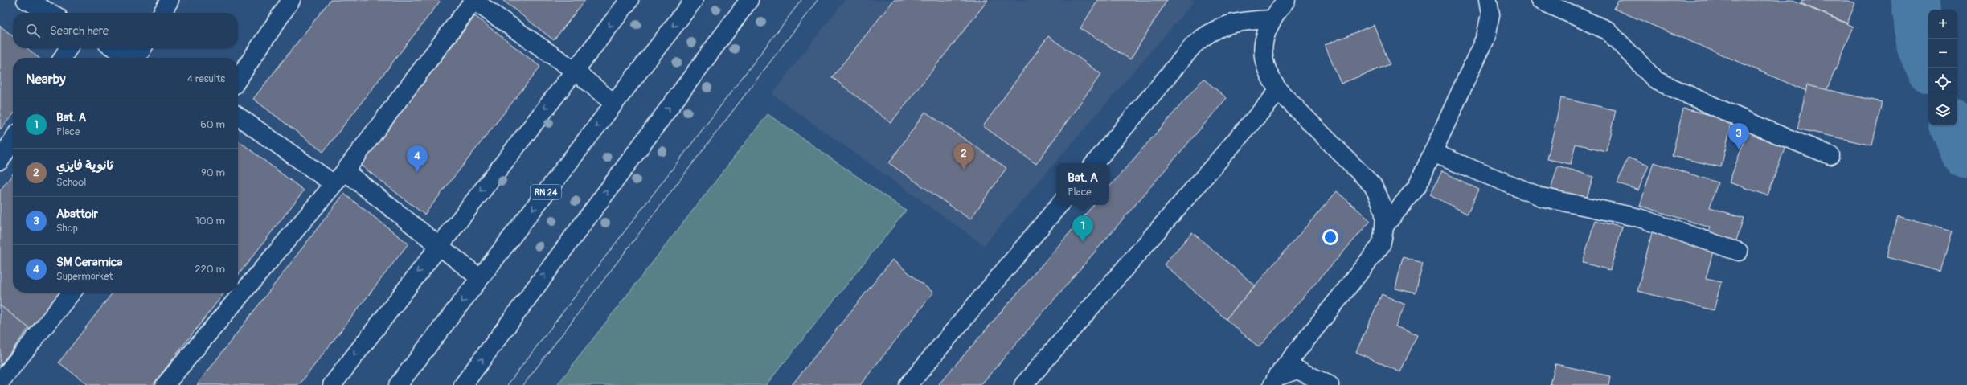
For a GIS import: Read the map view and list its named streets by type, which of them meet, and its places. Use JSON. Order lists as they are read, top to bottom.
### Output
{
  "streets": {
    "street": ["RN 24"]
  },
  "page": {
    "map_buttons": ["+", "−"],
    "search": "Search here",
    "heading": ["Nearby", "4 results"],
    "list": [
      {
        "mark": "1",
        "name": "Bat. A",
        "note": "Place",
        "value": "60 m"
      },
      {
        "mark": "2",
        "name": "ثانوية فايزي",
        "note": "School",
        "value": "90 m"
      },
      {
        "mark": "3",
        "name": "Abattoir",
        "note": "Shop",
        "value": "100 m"
      },
      {
        "mark": "4",
        "name": "SM Ceramica",
        "note": "Supermarket",
        "value": "220 m"
      }
    ],
    "pins": [
      "3",
      "2",
      "4",
      "1"
    ],
    "popup": ["Bat. A", "Place"]
  }
}
